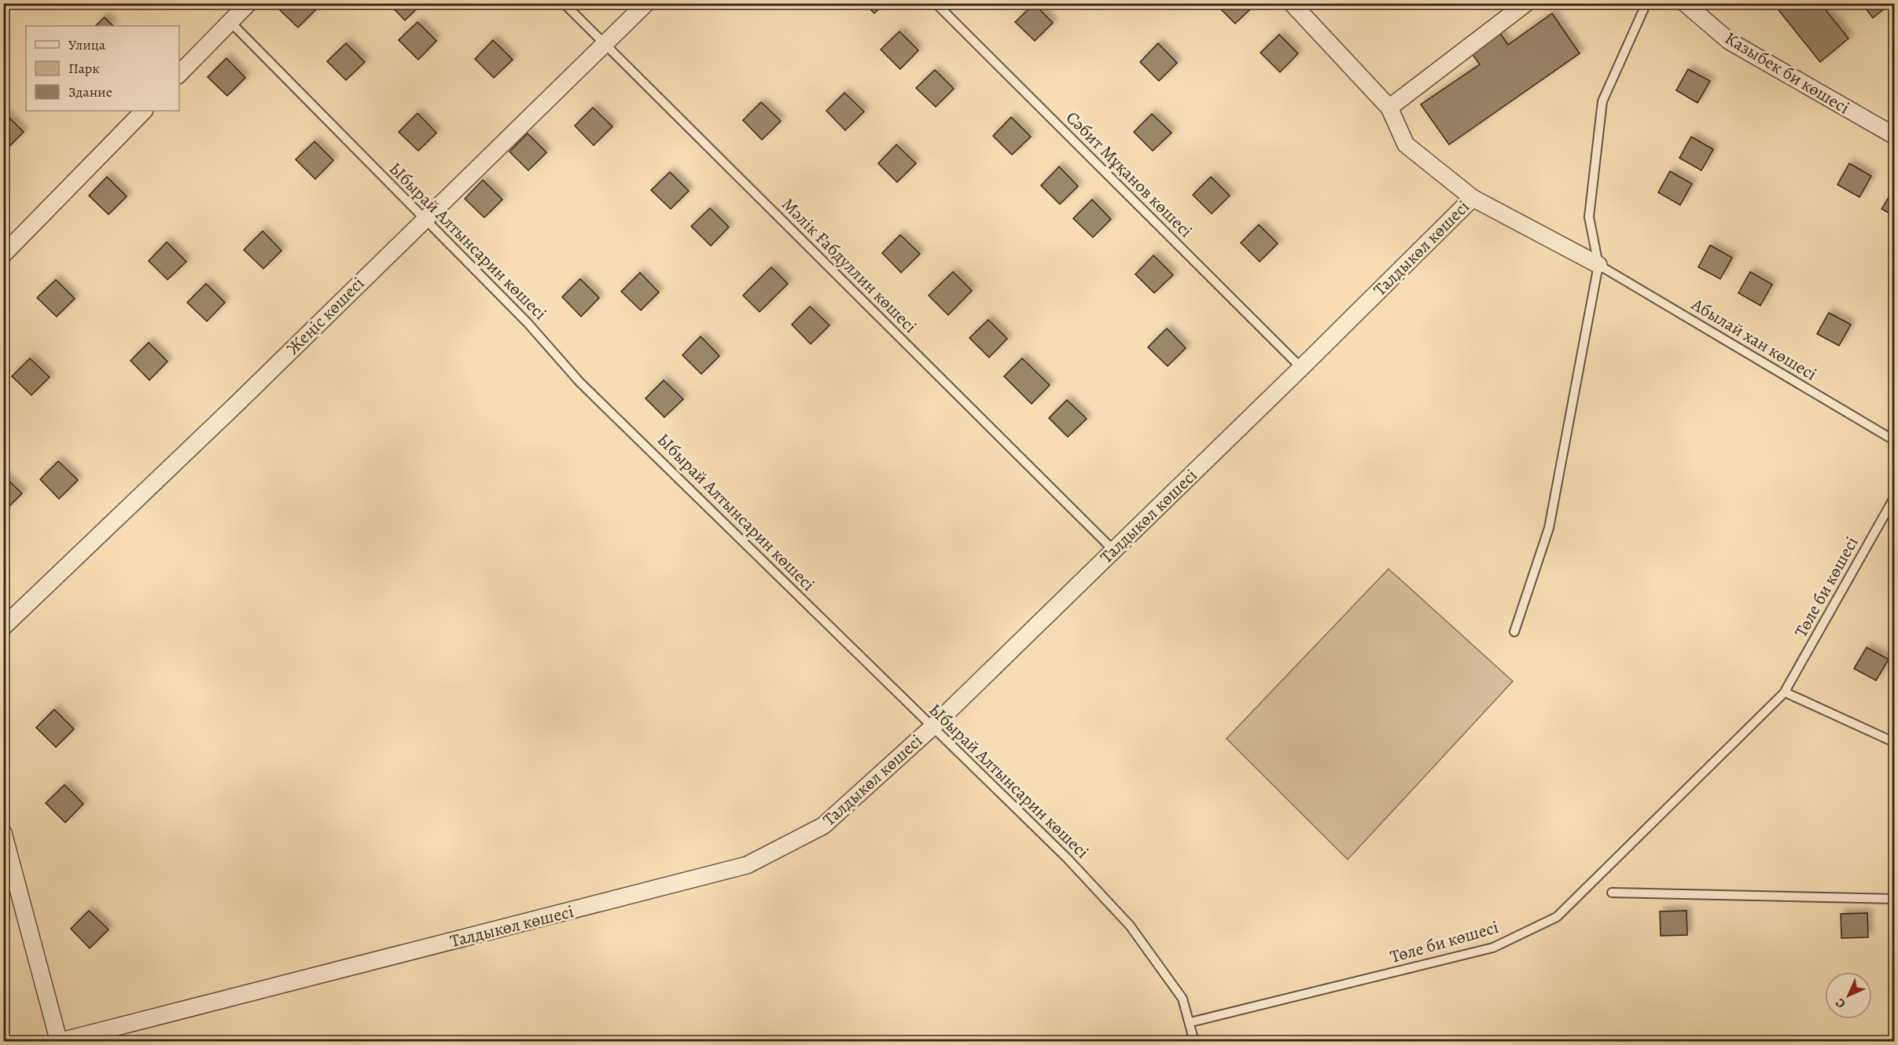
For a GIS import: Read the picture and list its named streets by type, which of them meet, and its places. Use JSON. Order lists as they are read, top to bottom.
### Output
{
  "streets": {
    "street": ["Казыбек би көшесі", "Талдыкөл көшесі", "Жеңіс көшесі"],
    "lane": [
      "Сәбит Мұқанов көшесі",
      "Ыбырай Алтынсарин көшесі",
      "Мәлік Ғабдуллин көшесі",
      "Абылай хан көшесі",
      "Төле би көшесі"
    ]
  },
  "crossings": [
    ["Сәбит Мұқанов көшесі", "Талдыкөл көшесі"],
    ["Ыбырай Алтынсарин көшесі", "Талдыкөл көшесі"],
    ["Ыбырай Алтынсарин көшесі", "Жеңіс көшесі"],
    ["Ыбырай Алтынсарин көшесі", "Төле би көшесі"],
    ["Талдыкөл көшесі", "Мәлік Ғабдуллин көшесі"],
    ["Мәлік Ғабдуллин көшесі", "Жеңіс көшесі"]
  ],
  "legend": ["Улица", "Парк", "Здание"],
  "north": "bottom left"
}
